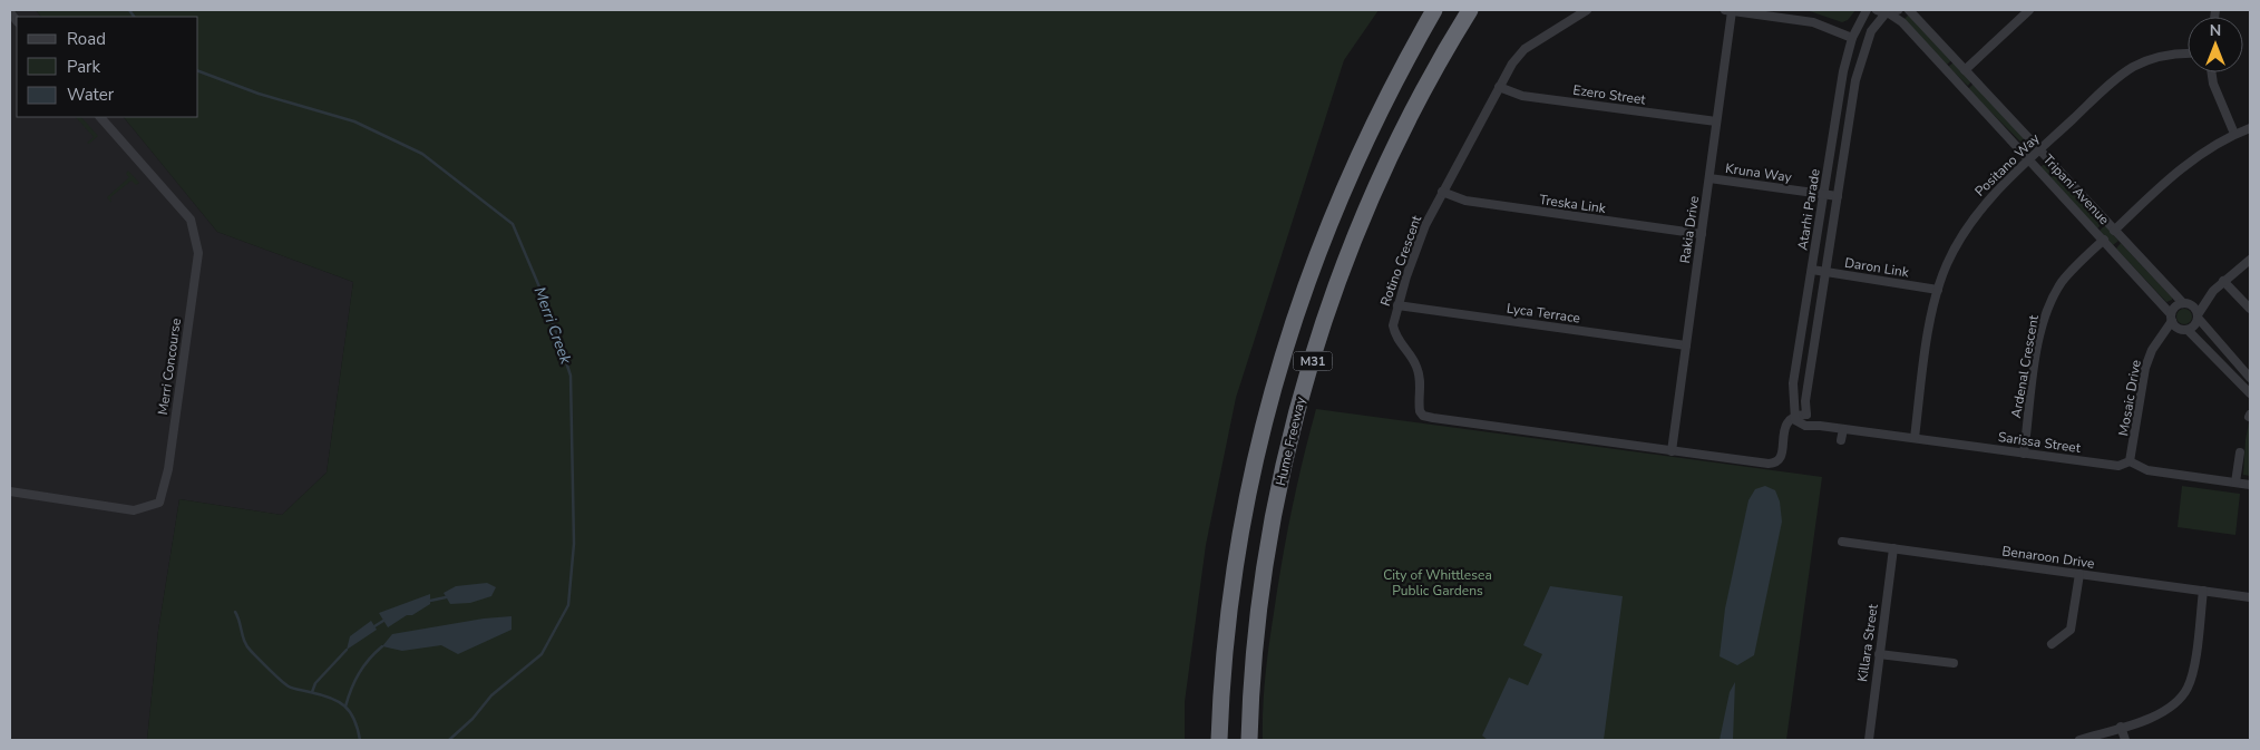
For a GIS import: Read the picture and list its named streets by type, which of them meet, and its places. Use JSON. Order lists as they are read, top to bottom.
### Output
{
  "streets": {
    "highway": ["M31", "Hume Freeway"],
    "street": [
      "Ezero Street",
      "Positano Way",
      "Kruna Way",
      "Tripani Avenue",
      "Treska Link",
      "Atarhi Parade",
      "Rakia Drive",
      "Rotino Crescent",
      "Daron Link",
      "Lyca Terrace",
      "Merri Concourse",
      "Ardenal Crescent",
      "Mosaic Drive",
      "Sarissa Street",
      "Benaroon Drive",
      "Killara Street"
    ]
  },
  "crossings": [
    ["Ezero Street", "Rakia Drive"],
    ["Ezero Street", "Rotino Crescent"],
    ["Positano Way", "Tripani Avenue"],
    ["Positano Way", "Daron Link"],
    ["Positano Way", "Sarissa Street"],
    ["Kruna Way", "Atarhi Parade"],
    ["Kruna Way", "Rakia Drive"],
    ["Tripani Avenue", "Atarhi Parade"],
    ["Tripani Avenue", "Ardenal Crescent"],
    ["Tripani Avenue", "Mosaic Drive"],
    ["Treska Link", "Rakia Drive"],
    ["Treska Link", "Rotino Crescent"],
    ["Atarhi Parade", "Rotino Crescent"],
    ["Atarhi Parade", "Daron Link"],
    ["Atarhi Parade", "Sarissa Street"],
    ["Rakia Drive", "Rotino Crescent"],
    ["Rakia Drive", "Lyca Terrace"],
    ["Rotino Crescent", "Lyca Terrace"],
    ["Rotino Crescent", "Sarissa Street"],
    ["Ardenal Crescent", "Sarissa Street"],
    ["Mosaic Drive", "Sarissa Street"],
    ["Benaroon Drive", "Killara Street"]
  ],
  "water": ["Merri Creek"],
  "parks": ["City of Whittlesea Public Gardens"],
  "legend": ["Road", "Park", "Water"],
  "north": "top"
}
